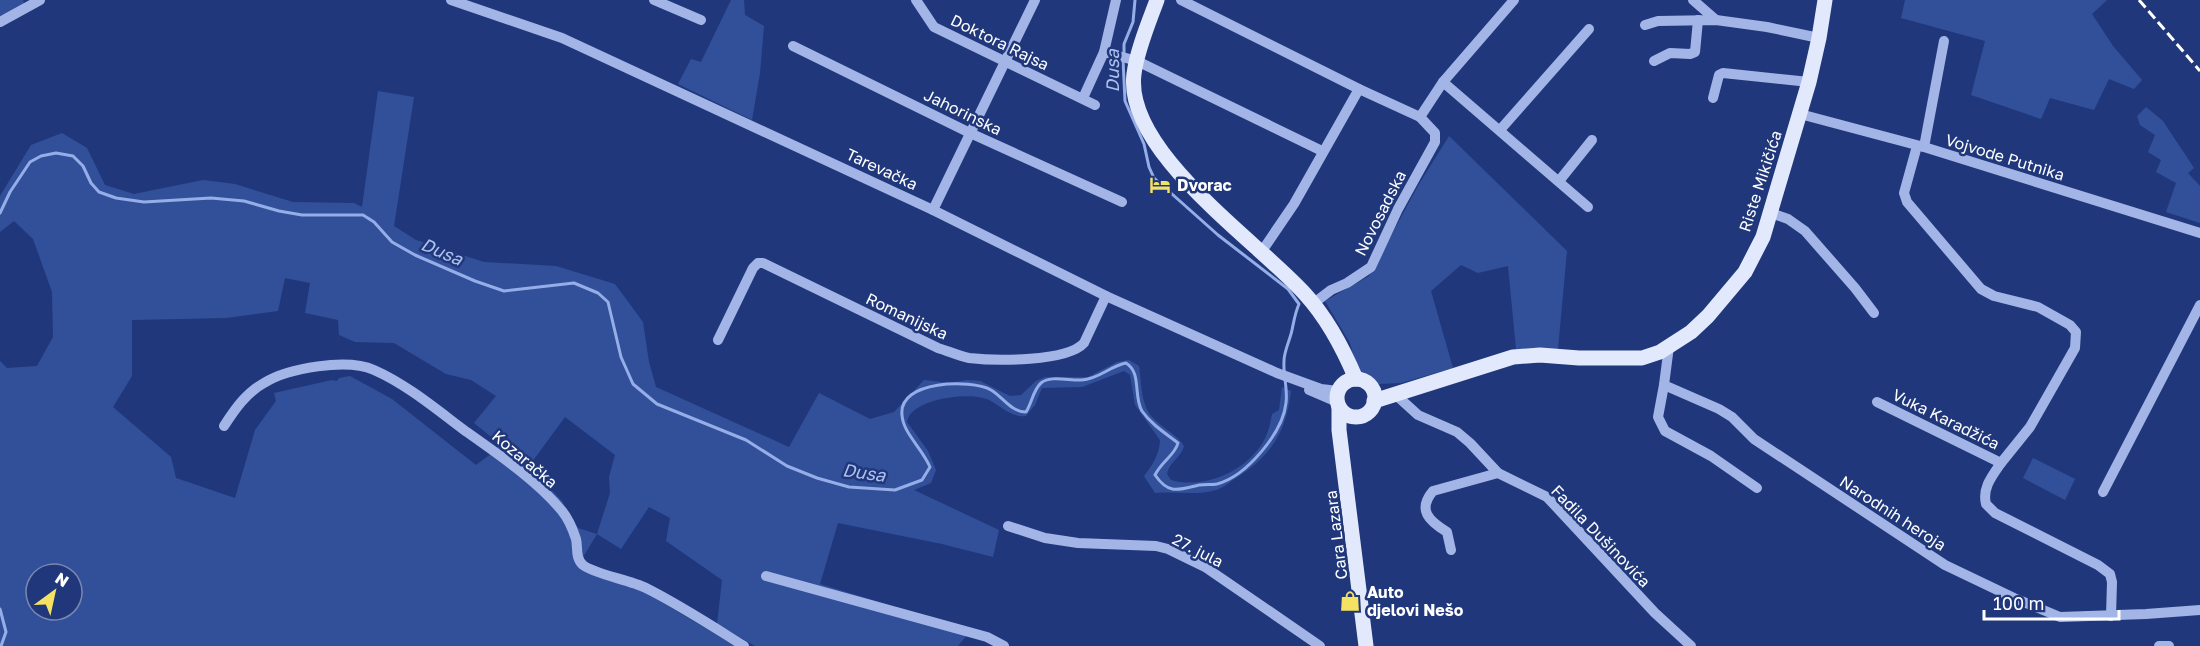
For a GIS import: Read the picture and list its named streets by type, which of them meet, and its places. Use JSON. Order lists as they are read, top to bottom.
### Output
{
  "streets": {
    "main road": ["Riste Mikičića", "Cara Lazara"],
    "street": [
      "Doktora Rajsa",
      "Jahorinska",
      "Vojvode Putnika",
      "Tarevačka",
      "Novosadska",
      "Romanijska",
      "Vuka Karadžića",
      "Kozaračka",
      "Narodnih heroja",
      "Fadila Dušinovića",
      "27. jula"
    ]
  },
  "crossings": [
    ["Vojvode Putnika", "Riste Mikičića"],
    ["Vojvode Putnika", "Vuka Karadžića"],
    ["Tarevačka", "Riste Mikičića"],
    ["Tarevačka", "Romanijska"],
    ["Tarevačka", "Cara Lazara"],
    ["Riste Mikičića", "Cara Lazara"],
    ["Riste Mikičića", "Fadila Dušinovića"],
    ["Novosadska", "Cara Lazara"]
  ],
  "water": ["Dusa"],
  "places": {
    "hotel": ["Dvorac"],
    "shop": ["Auto djelovi Nešo"]
  },
  "scale_bar": "100 m",
  "north": "top right"
}
